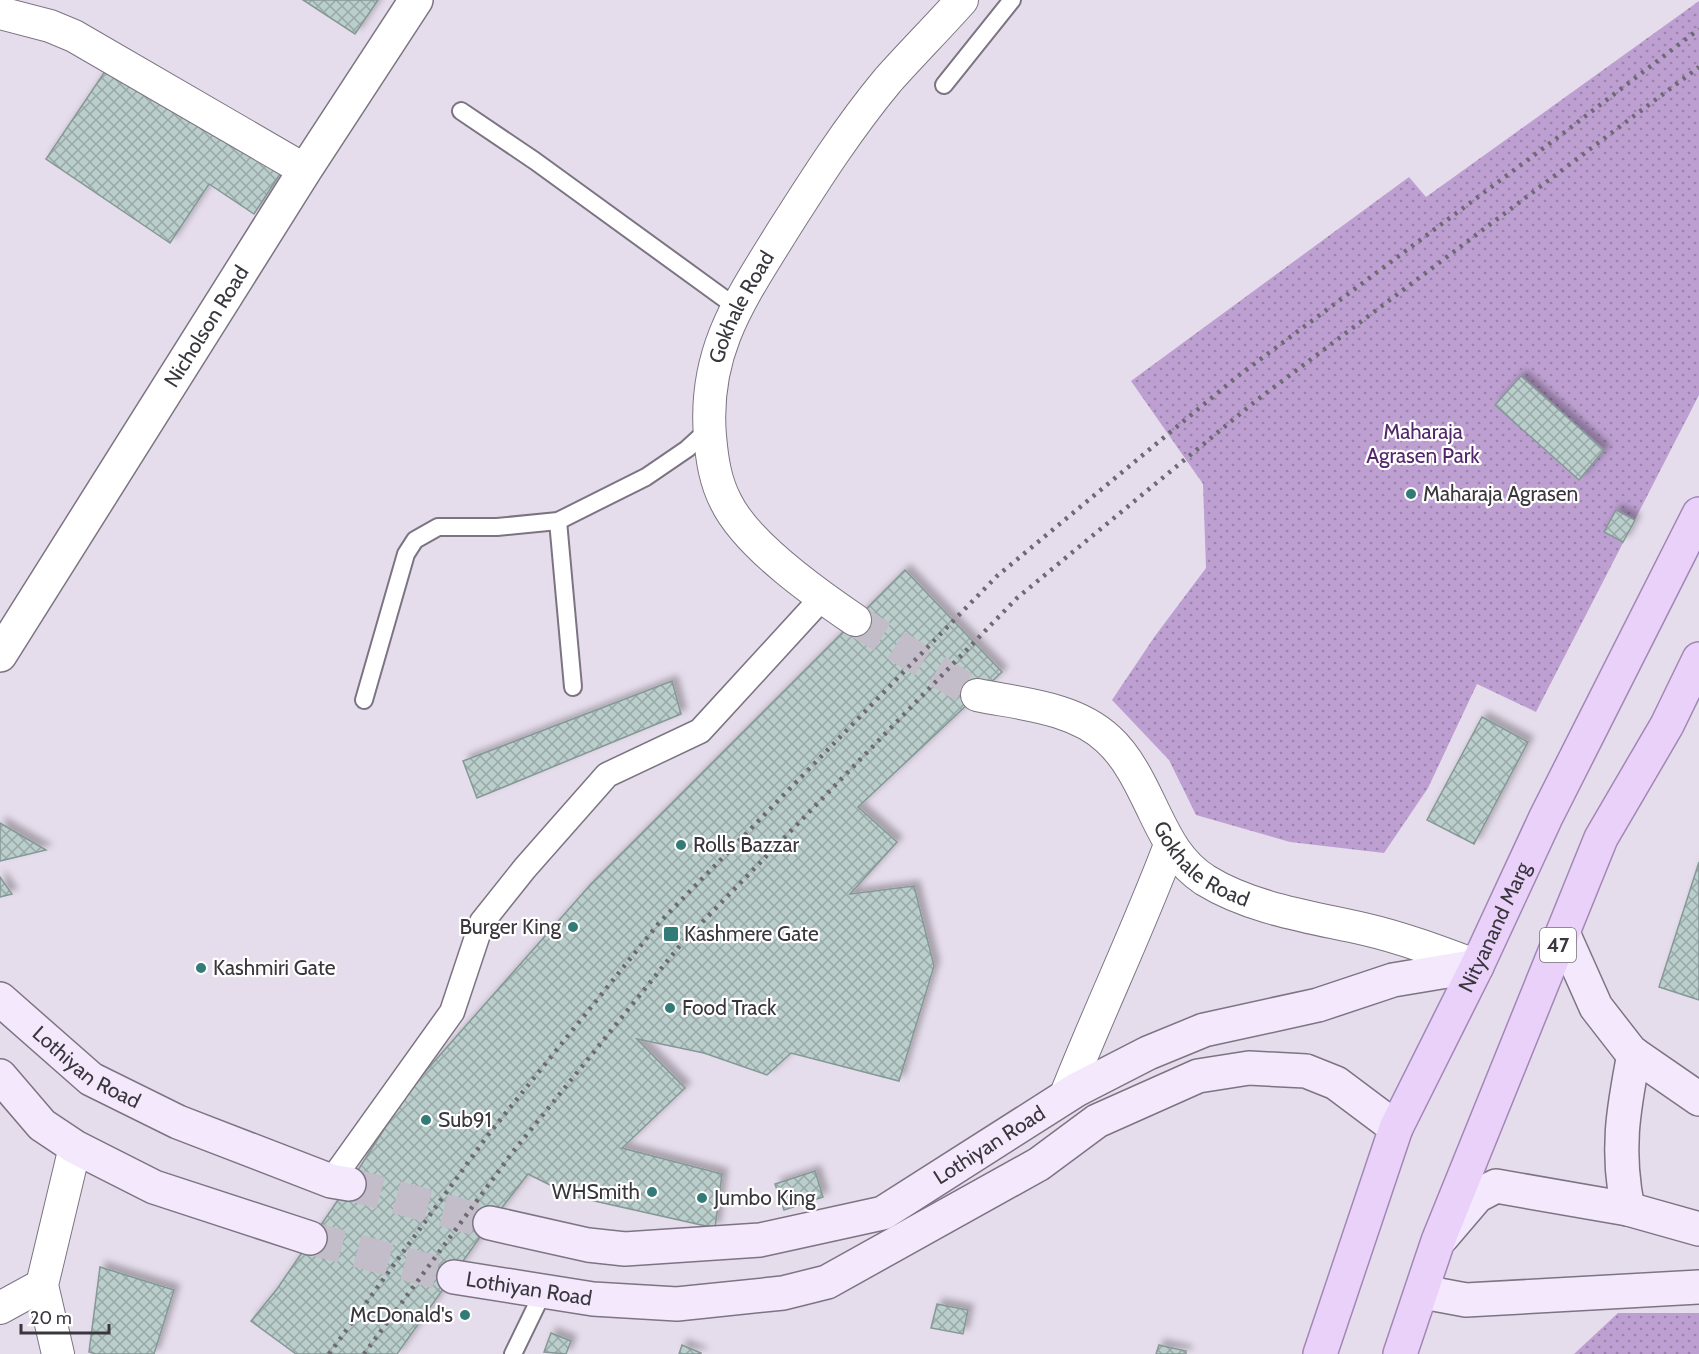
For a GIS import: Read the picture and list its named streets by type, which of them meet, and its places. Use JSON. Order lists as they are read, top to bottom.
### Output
{
  "streets": {
    "main road": ["Nityanand Marg", "47", "Lothiyan Road"],
    "street": ["Gokhale Road", "Nicholson Road"]
  },
  "crossings": [
    ["Gokhale Road", "Nityanand Marg"],
    ["Gokhale Road", "Lothiyan Road"],
    ["Nityanand Marg", "Lothiyan Road"]
  ],
  "parks": ["Maharaja Agrasen Park"],
  "places": {
    "other": [
      "Maharaja Agrasen",
      "Rolls Bazzar",
      "Burger King",
      "Kashmiri Gate",
      "Food Track",
      "Sub91",
      "WHSmith",
      "Jumbo King",
      "McDonald's"
    ],
    "transit": ["Kashmere Gate"]
  },
  "scale_bar": "20 m"
}
